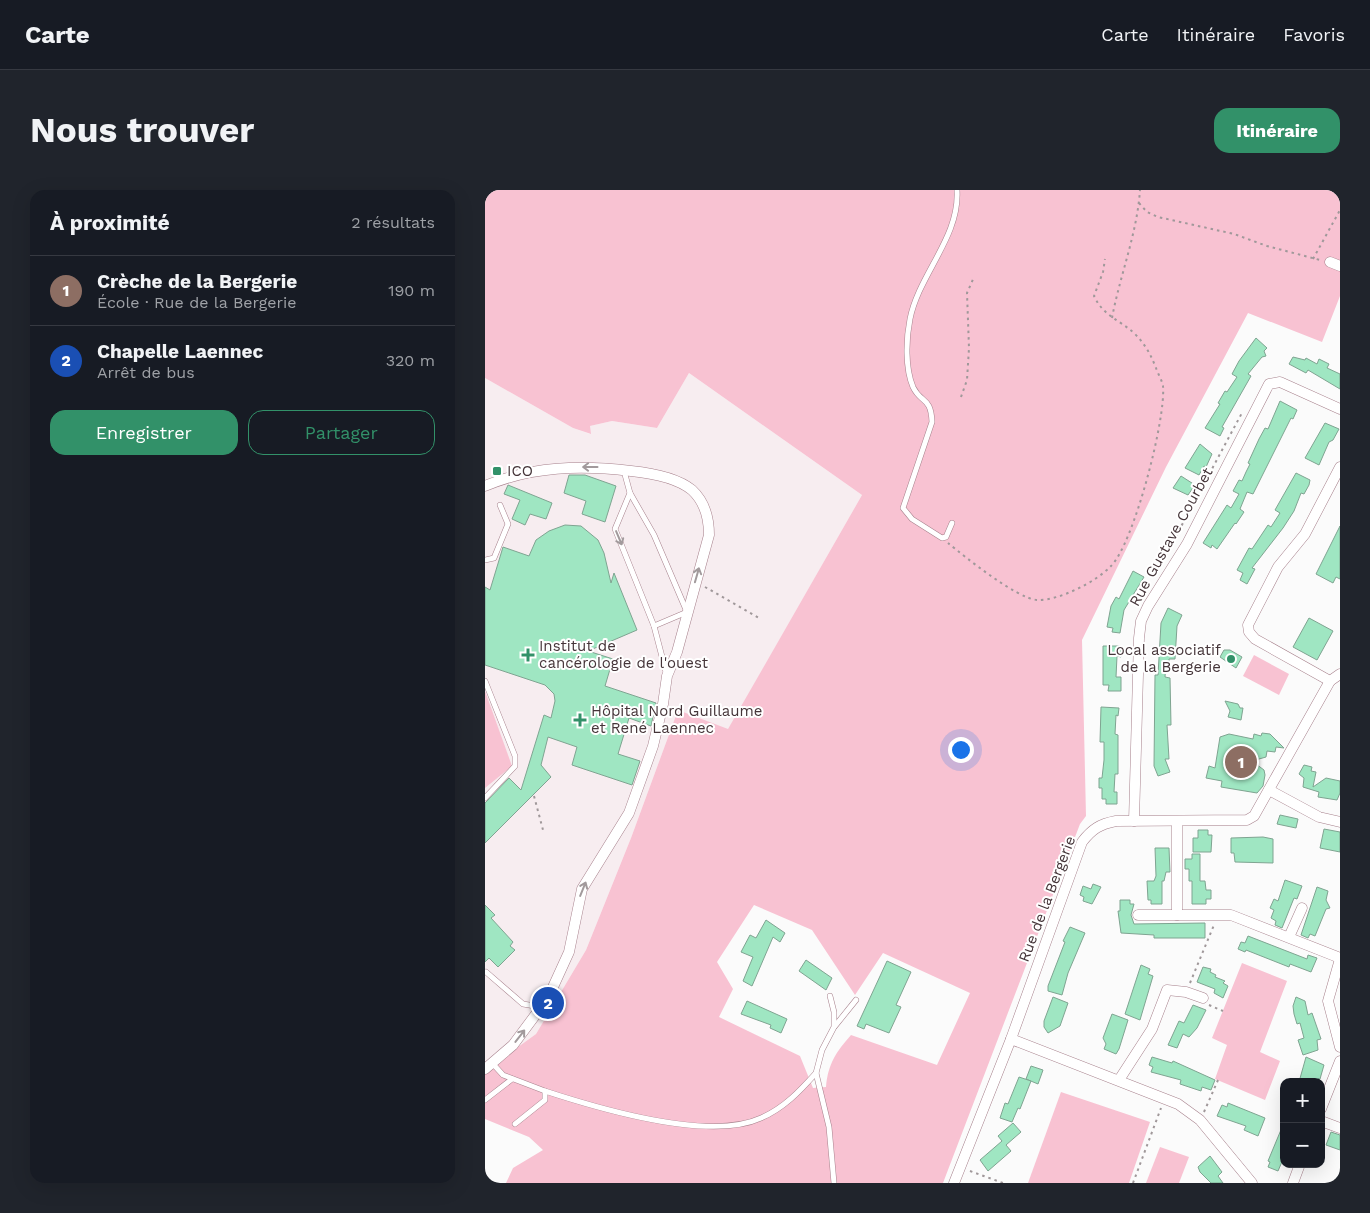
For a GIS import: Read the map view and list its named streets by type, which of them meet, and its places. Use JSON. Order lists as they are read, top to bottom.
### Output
{
  "streets": {
    "street": ["Rue Gustave Courbet", "Rue de la Bergerie"]
  },
  "crossings": [
    ["Rue Gustave Courbet", "Rue de la Bergerie"]
  ],
  "places": {
    "transit": ["ICO"],
    "health": ["Institut de cancérologie de l'ouest", "Hôpital Nord Guillaume et René Laennec"],
    "other": ["Local associatif de la Bergerie"]
  },
  "page": {
    "header": "Carte",
    "nav": ["Carte", "Itinéraire", "Favoris"],
    "buttons": [
      "Itinéraire",
      ["Enregistrer", "Partager"]
    ],
    "title": "Nous trouver",
    "heading": ["À proximité", "2 résultats"],
    "list": [
      {
        "mark": "1",
        "name": "Crèche de la Bergerie",
        "note": "École · Rue de la Bergerie",
        "value": "190 m"
      },
      {
        "mark": "2",
        "name": "Chapelle Laennec",
        "note": "Arrêt de bus",
        "value": "320 m"
      }
    ],
    "pins": ["1", "2"],
    "map_buttons": ["+", "−"]
  }
}
